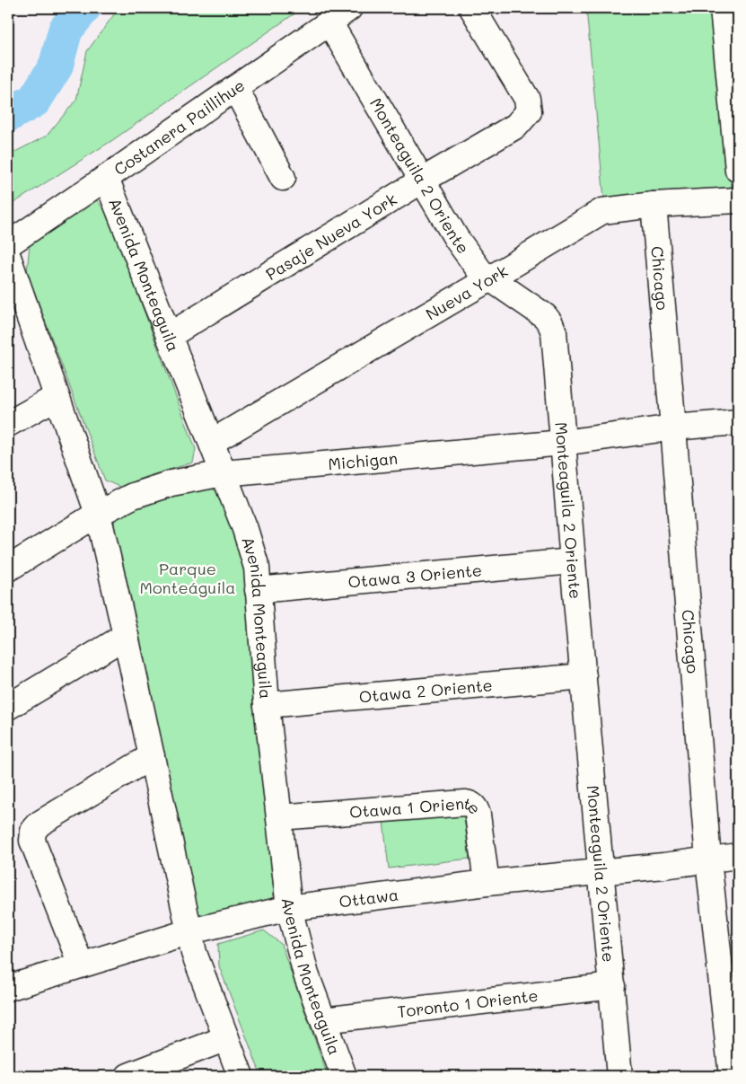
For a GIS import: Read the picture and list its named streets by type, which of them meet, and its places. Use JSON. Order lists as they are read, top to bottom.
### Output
{
  "streets": {
    "street": [
      "Costanera Paillihue",
      "Monteaguila 2 Oriente",
      "Pasaje Nueva York",
      "Avenida Monteaguila",
      "Chicago",
      "Nueva York",
      "Michigan",
      "Otawa 3 Oriente",
      "Otawa 2 Oriente",
      "Otawa 1 Oriente",
      "Ottawa",
      "Toronto 1 Oriente"
    ]
  },
  "crossings": [
    ["Costanera Paillihue", "Monteaguila 2 Oriente"],
    ["Costanera Paillihue", "Avenida Monteaguila"],
    ["Monteaguila 2 Oriente", "Pasaje Nueva York"],
    ["Monteaguila 2 Oriente", "Nueva York"],
    ["Monteaguila 2 Oriente", "Michigan"],
    ["Monteaguila 2 Oriente", "Otawa 3 Oriente"],
    ["Monteaguila 2 Oriente", "Otawa 2 Oriente"],
    ["Monteaguila 2 Oriente", "Ottawa"],
    ["Monteaguila 2 Oriente", "Toronto 1 Oriente"],
    ["Pasaje Nueva York", "Avenida Monteaguila"],
    ["Avenida Monteaguila", "Nueva York"],
    ["Avenida Monteaguila", "Michigan"],
    ["Avenida Monteaguila", "Otawa 3 Oriente"],
    ["Avenida Monteaguila", "Otawa 2 Oriente"],
    ["Avenida Monteaguila", "Otawa 1 Oriente"],
    ["Avenida Monteaguila", "Ottawa"],
    ["Avenida Monteaguila", "Toronto 1 Oriente"],
    ["Chicago", "Nueva York"],
    ["Chicago", "Michigan"],
    ["Chicago", "Ottawa"],
    ["Otawa 1 Oriente", "Ottawa"]
  ],
  "parks": ["Parque Monteáguila"]
}
